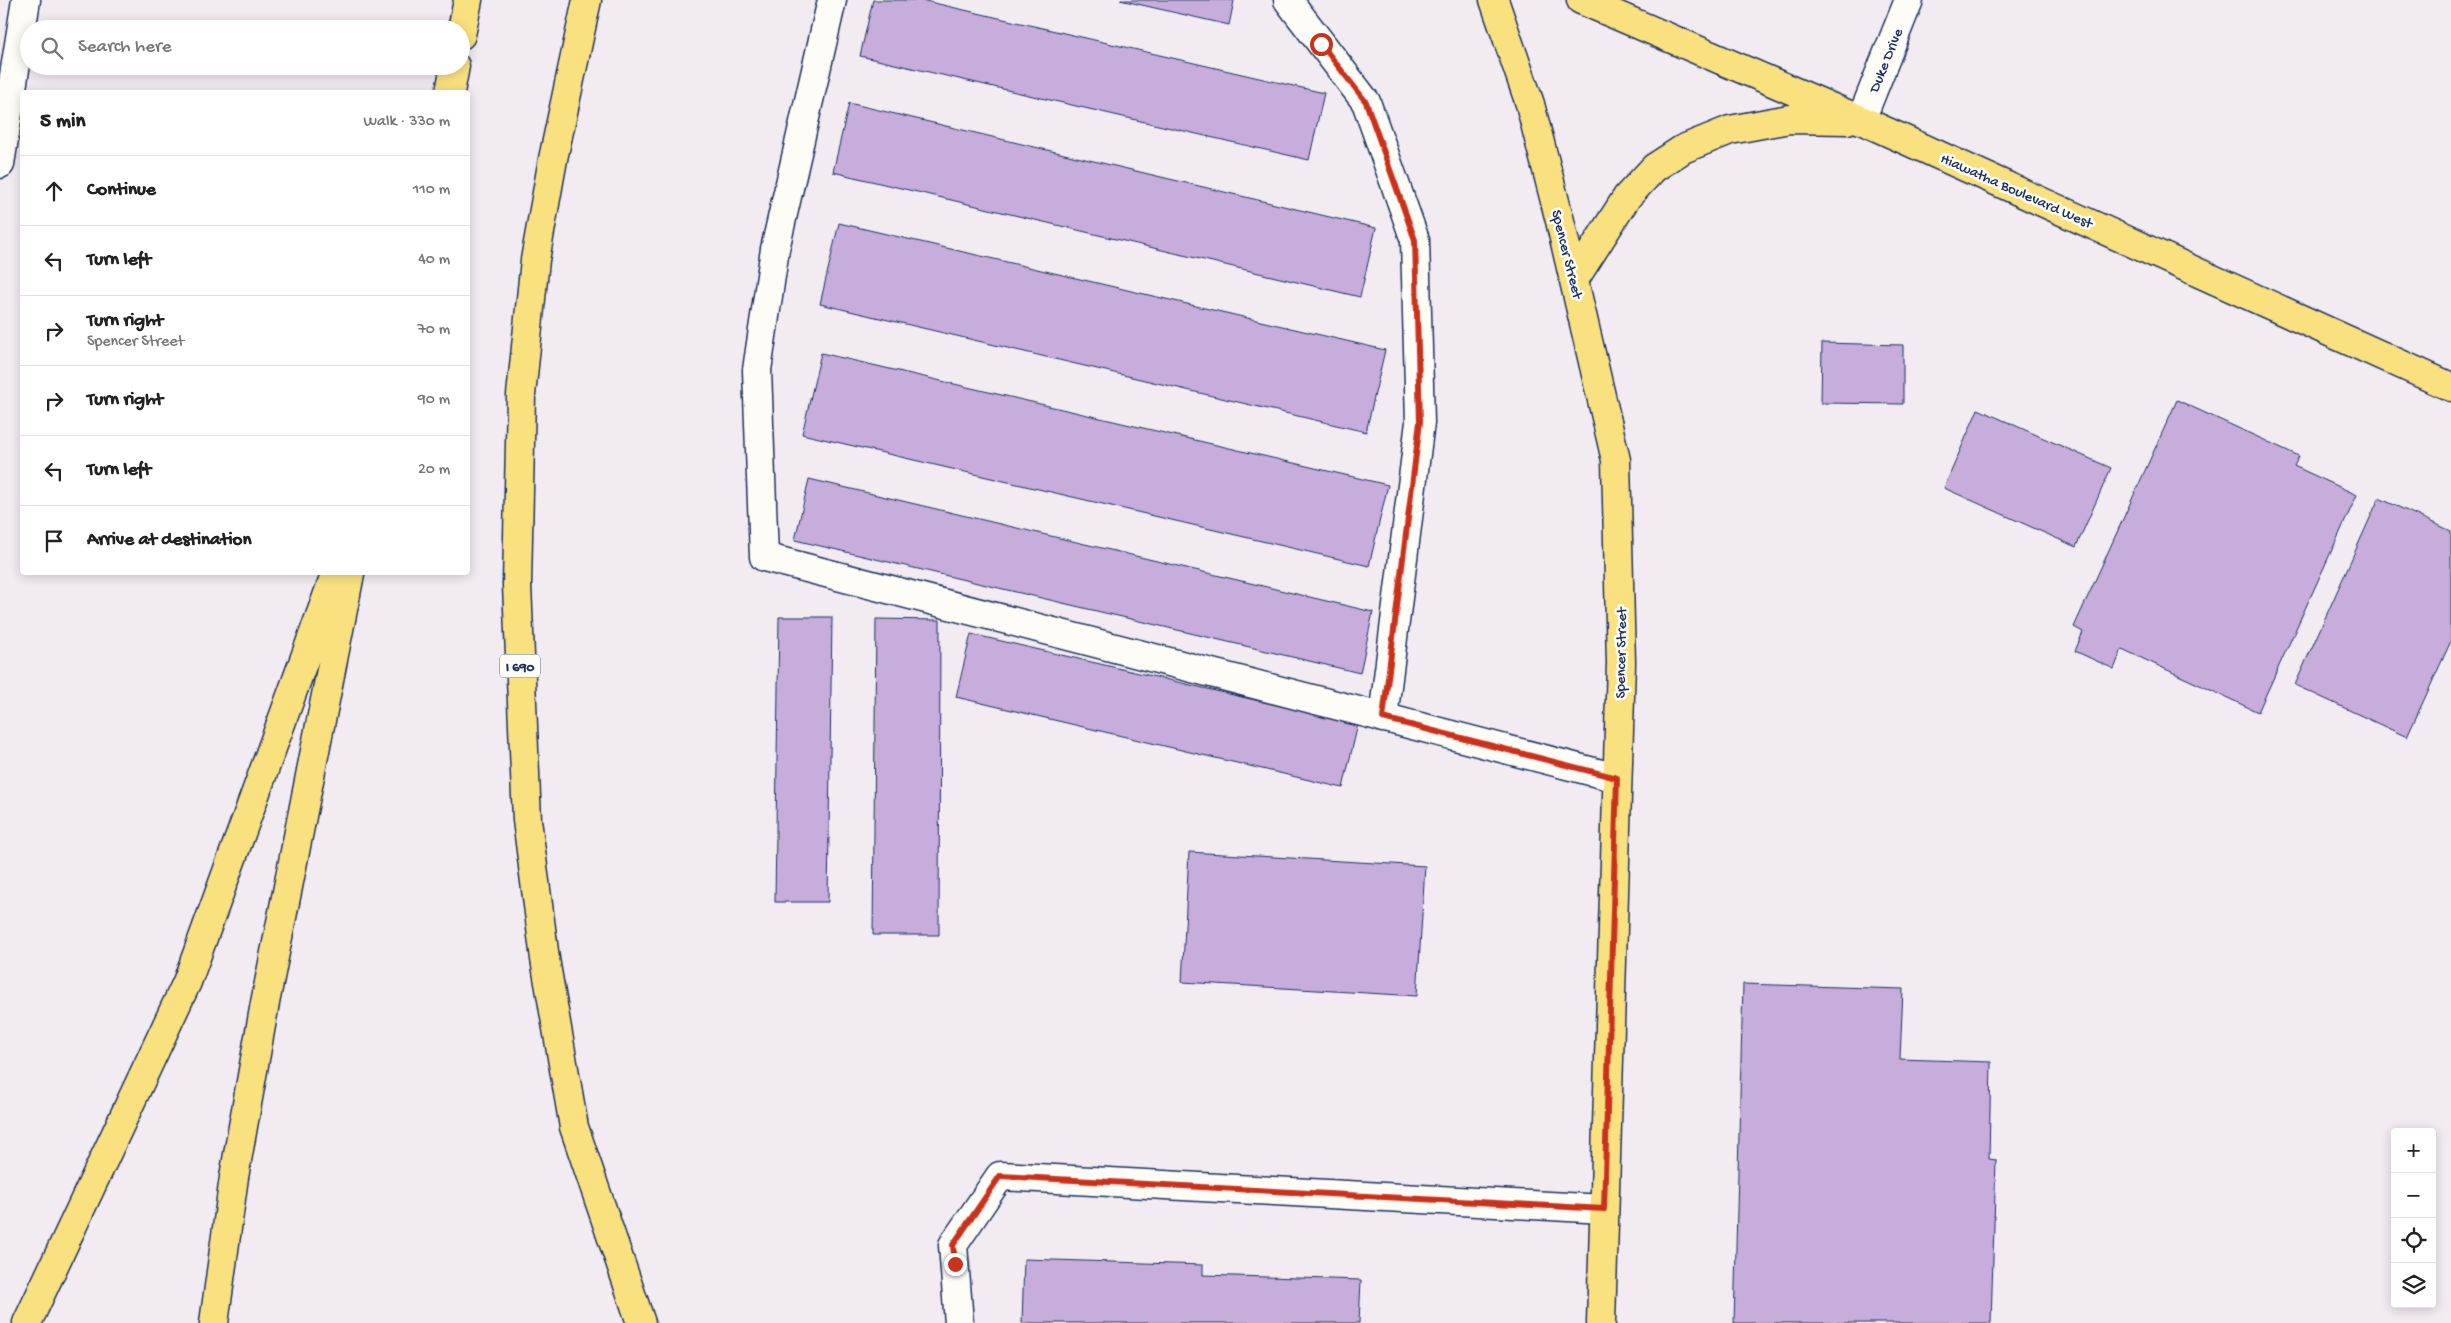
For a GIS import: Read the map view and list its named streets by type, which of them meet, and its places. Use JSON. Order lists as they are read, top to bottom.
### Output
{
  "streets": {
    "main road": ["Hiawatha Boulevard West", "Spencer Street", "I 690"],
    "lane": ["Duke Drive"]
  },
  "crossings": [
    ["Duke Drive", "Hiawatha Boulevard West"]
  ],
  "page": {
    "search": "Search here",
    "heading": ["5 min", "Walk · 330 m"],
    "list": [
      ["Continue", "110 m"],
      ["Turn left", "40 m"],
      ["Turn right", "Spencer Street", "70 m"],
      ["Turn right", "90 m"],
      ["Turn left", "20 m"],
      "Arrive at destination"
    ],
    "map_buttons": ["+", "−"]
  }
}
